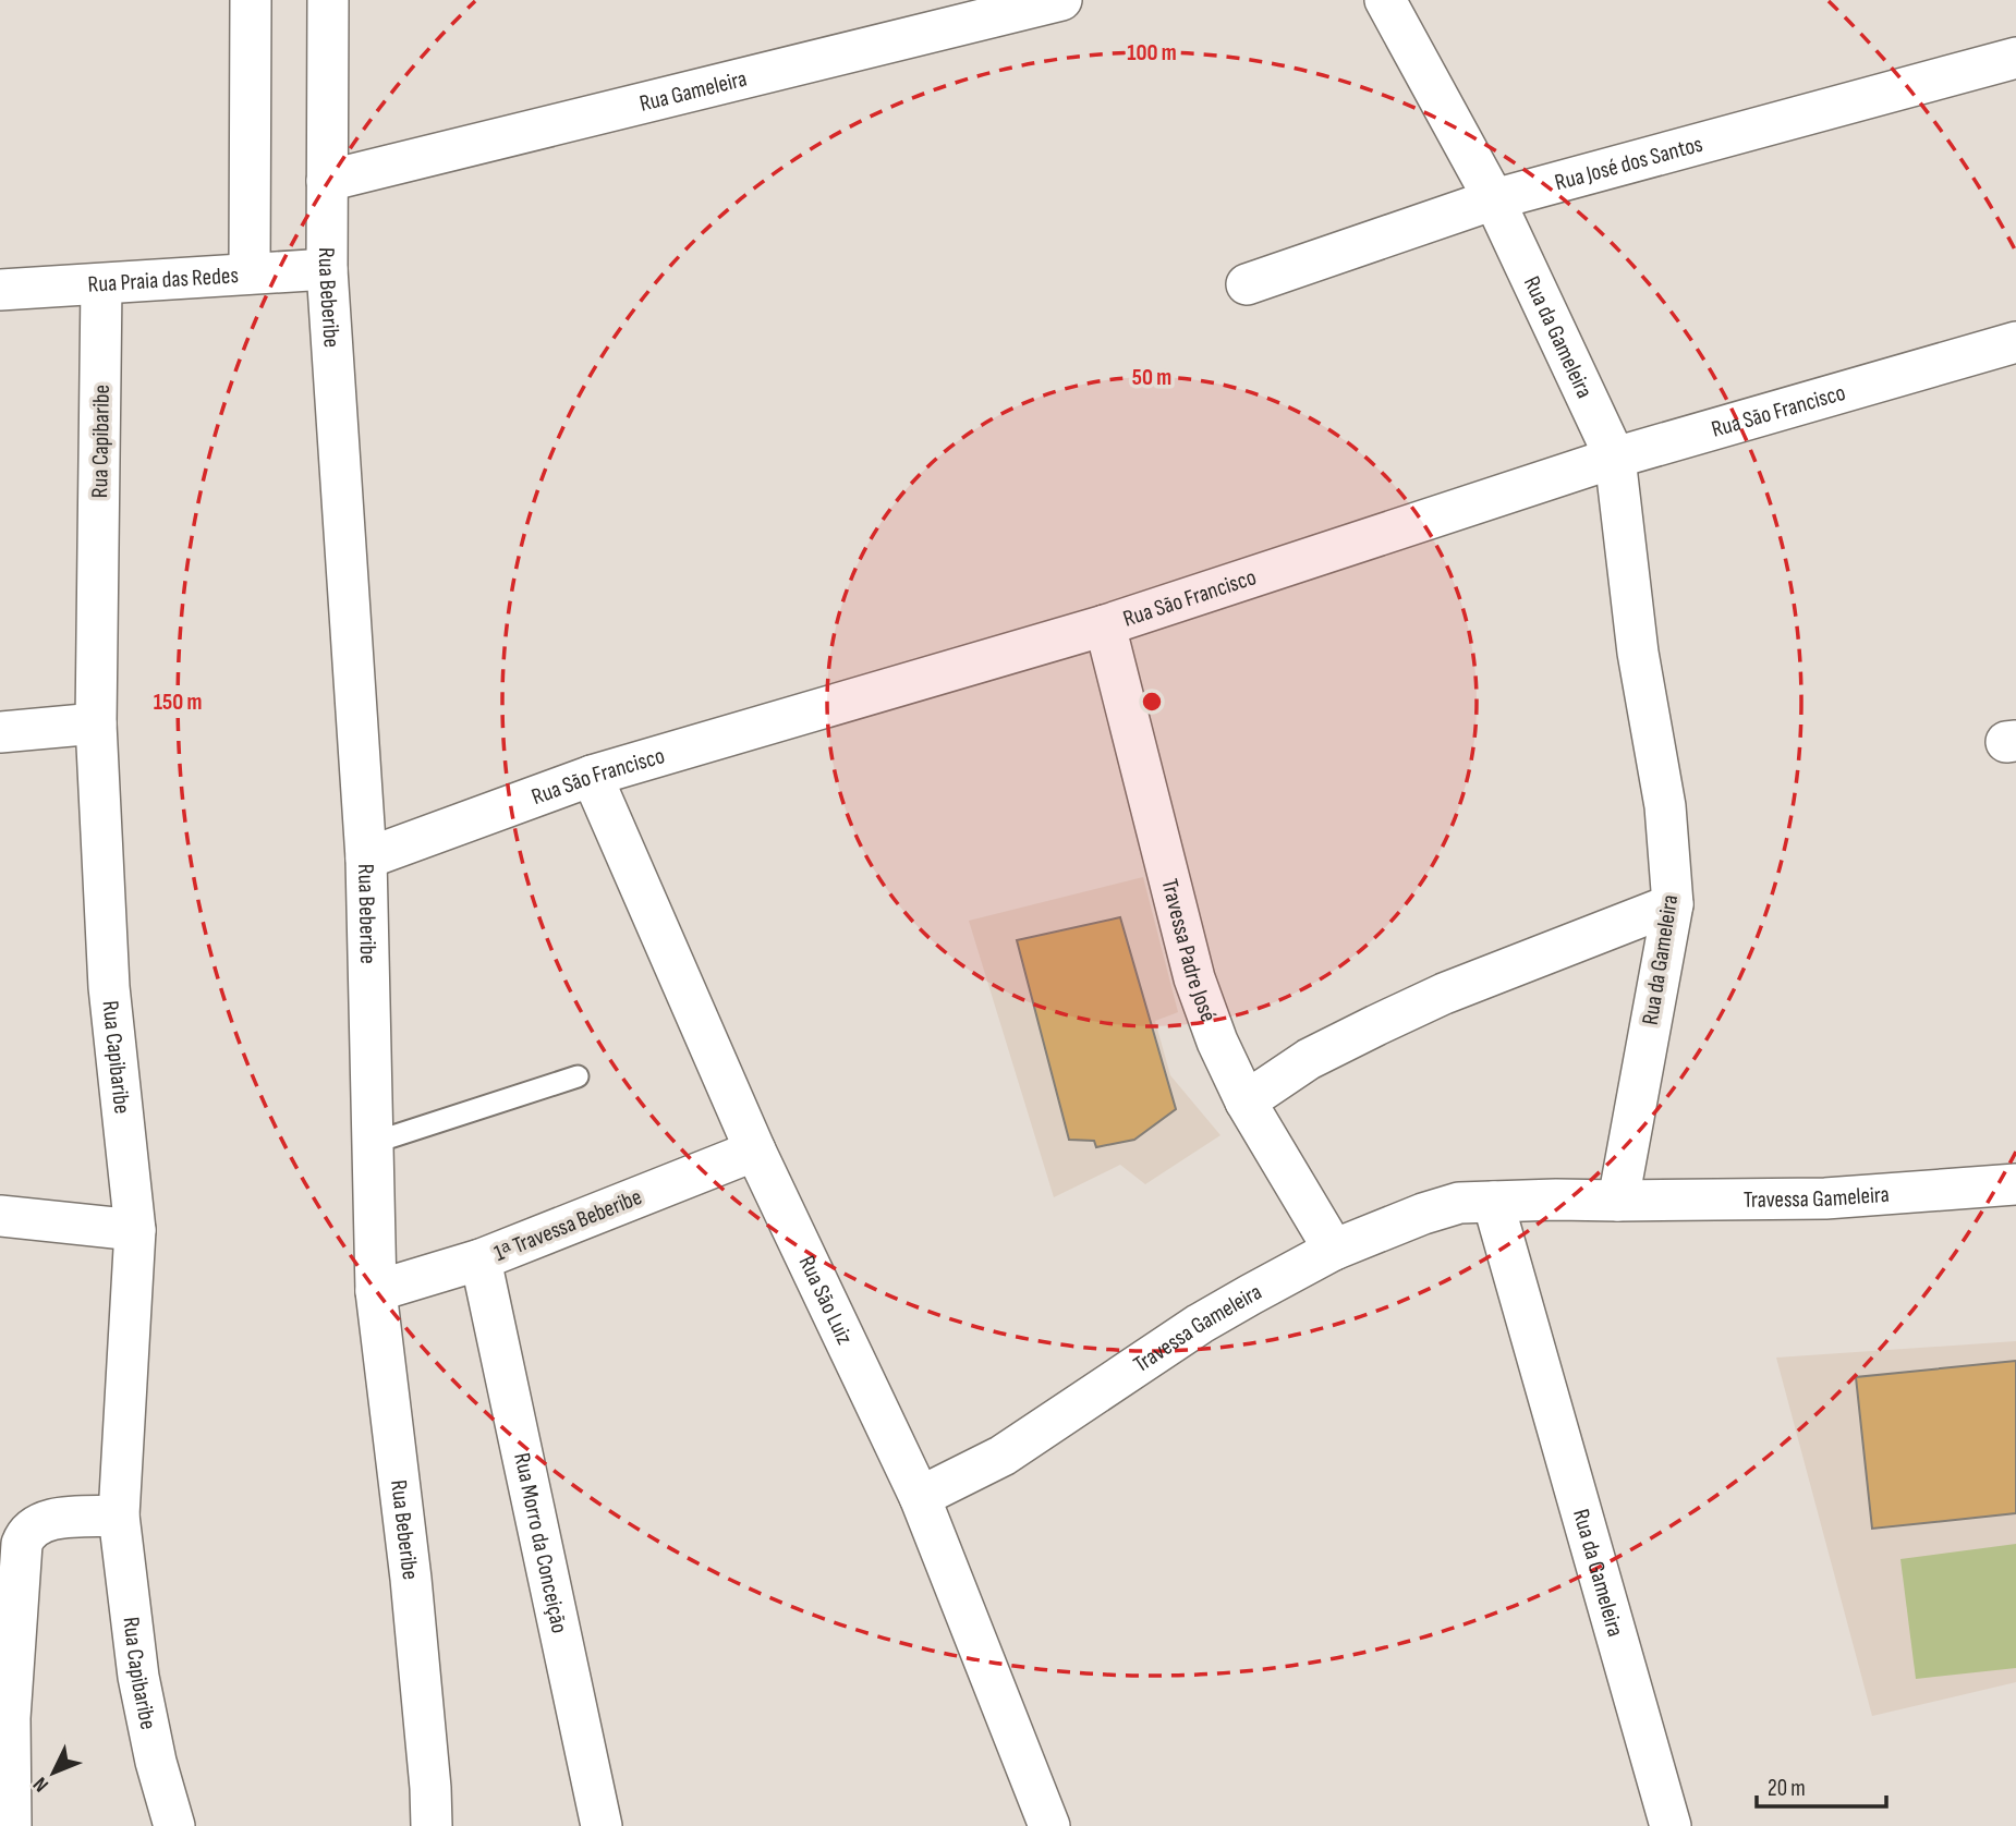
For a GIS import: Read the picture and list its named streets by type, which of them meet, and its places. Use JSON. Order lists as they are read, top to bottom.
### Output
{
  "streets": {
    "street": [
      "Rua Gameleira",
      "Rua José dos Santos",
      "Rua Praia das Redes",
      "Rua Beberibe",
      "Rua da Gameleira",
      "Rua São Francisco",
      "Rua Capibaribe",
      "Travessa Padre José",
      "Travessa Gameleira",
      "1ᵃ Travessa Beberibe",
      "Rua São Luiz",
      "Rua Morro da Conceição"
    ]
  },
  "crossings": [
    ["Rua Gameleira", "Rua Beberibe"],
    ["Rua José dos Santos", "Rua da Gameleira"],
    ["Rua Praia das Redes", "Rua Beberibe"],
    ["Rua Praia das Redes", "Rua Capibaribe"],
    ["Rua Beberibe", "Rua São Francisco"],
    ["Rua Beberibe", "1ᵃ Travessa Beberibe"],
    ["Rua da Gameleira", "Rua São Francisco"],
    ["Rua da Gameleira", "Travessa Gameleira"],
    ["Rua São Francisco", "Travessa Padre José"],
    ["Rua São Francisco", "Rua São Luiz"],
    ["Travessa Padre José", "Travessa Gameleira"],
    ["Travessa Gameleira", "Rua São Luiz"],
    ["1ᵃ Travessa Beberibe", "Rua São Luiz"],
    ["1ᵃ Travessa Beberibe", "Rua Morro da Conceição"]
  ],
  "scale_bar": "20 m",
  "north": "bottom left",
  "rings": ["100 m", "50 m", "150 m"]
}
